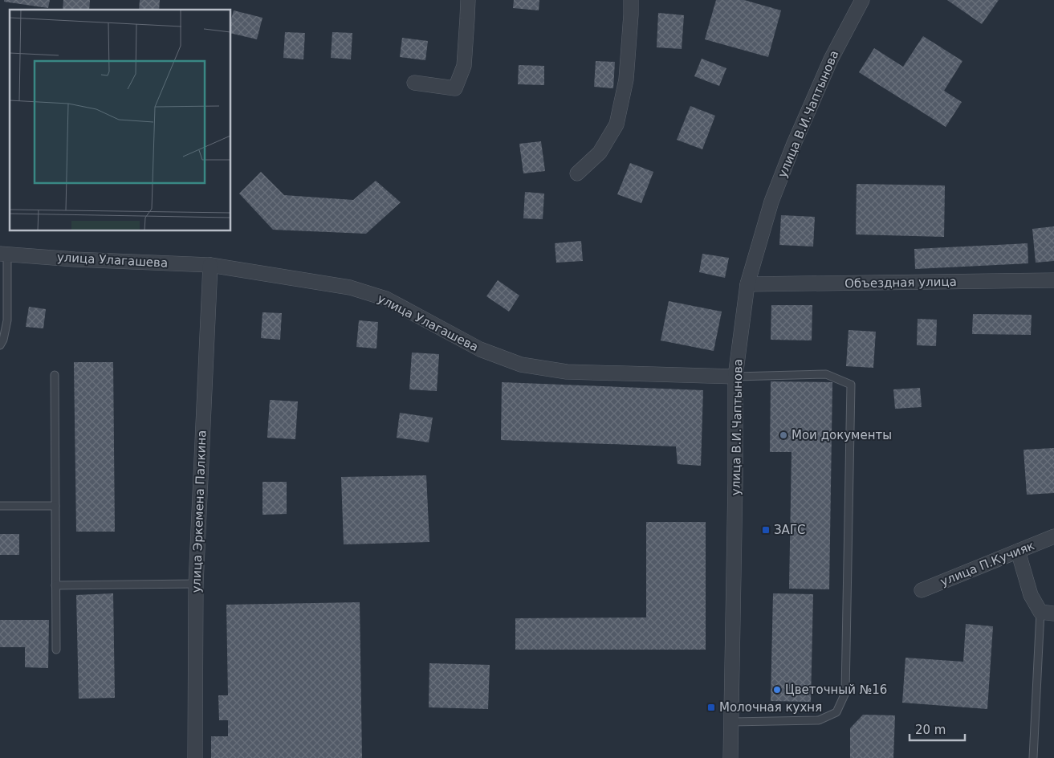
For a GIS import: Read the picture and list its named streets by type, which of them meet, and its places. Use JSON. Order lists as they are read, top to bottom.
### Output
{
  "streets": {
    "street": [
      "улица В.И.Чаптынова",
      "улица Улагашева",
      "Объездная улица",
      "улица Эркемена Палкина",
      "улица П.Кучияк"
    ]
  },
  "crossings": [
    ["улица В.И.Чаптынова", "улица Улагашева"],
    ["улица В.И.Чаптынова", "Объездная улица"],
    ["улица Улагашева", "улица Эркемена Палкина"]
  ],
  "places": {
    "other": ["Мои документы", "Цветочный №16"],
    "transit": ["ЗАГС", "Молочная кухня"]
  },
  "scale_bar": "20 m"
}
